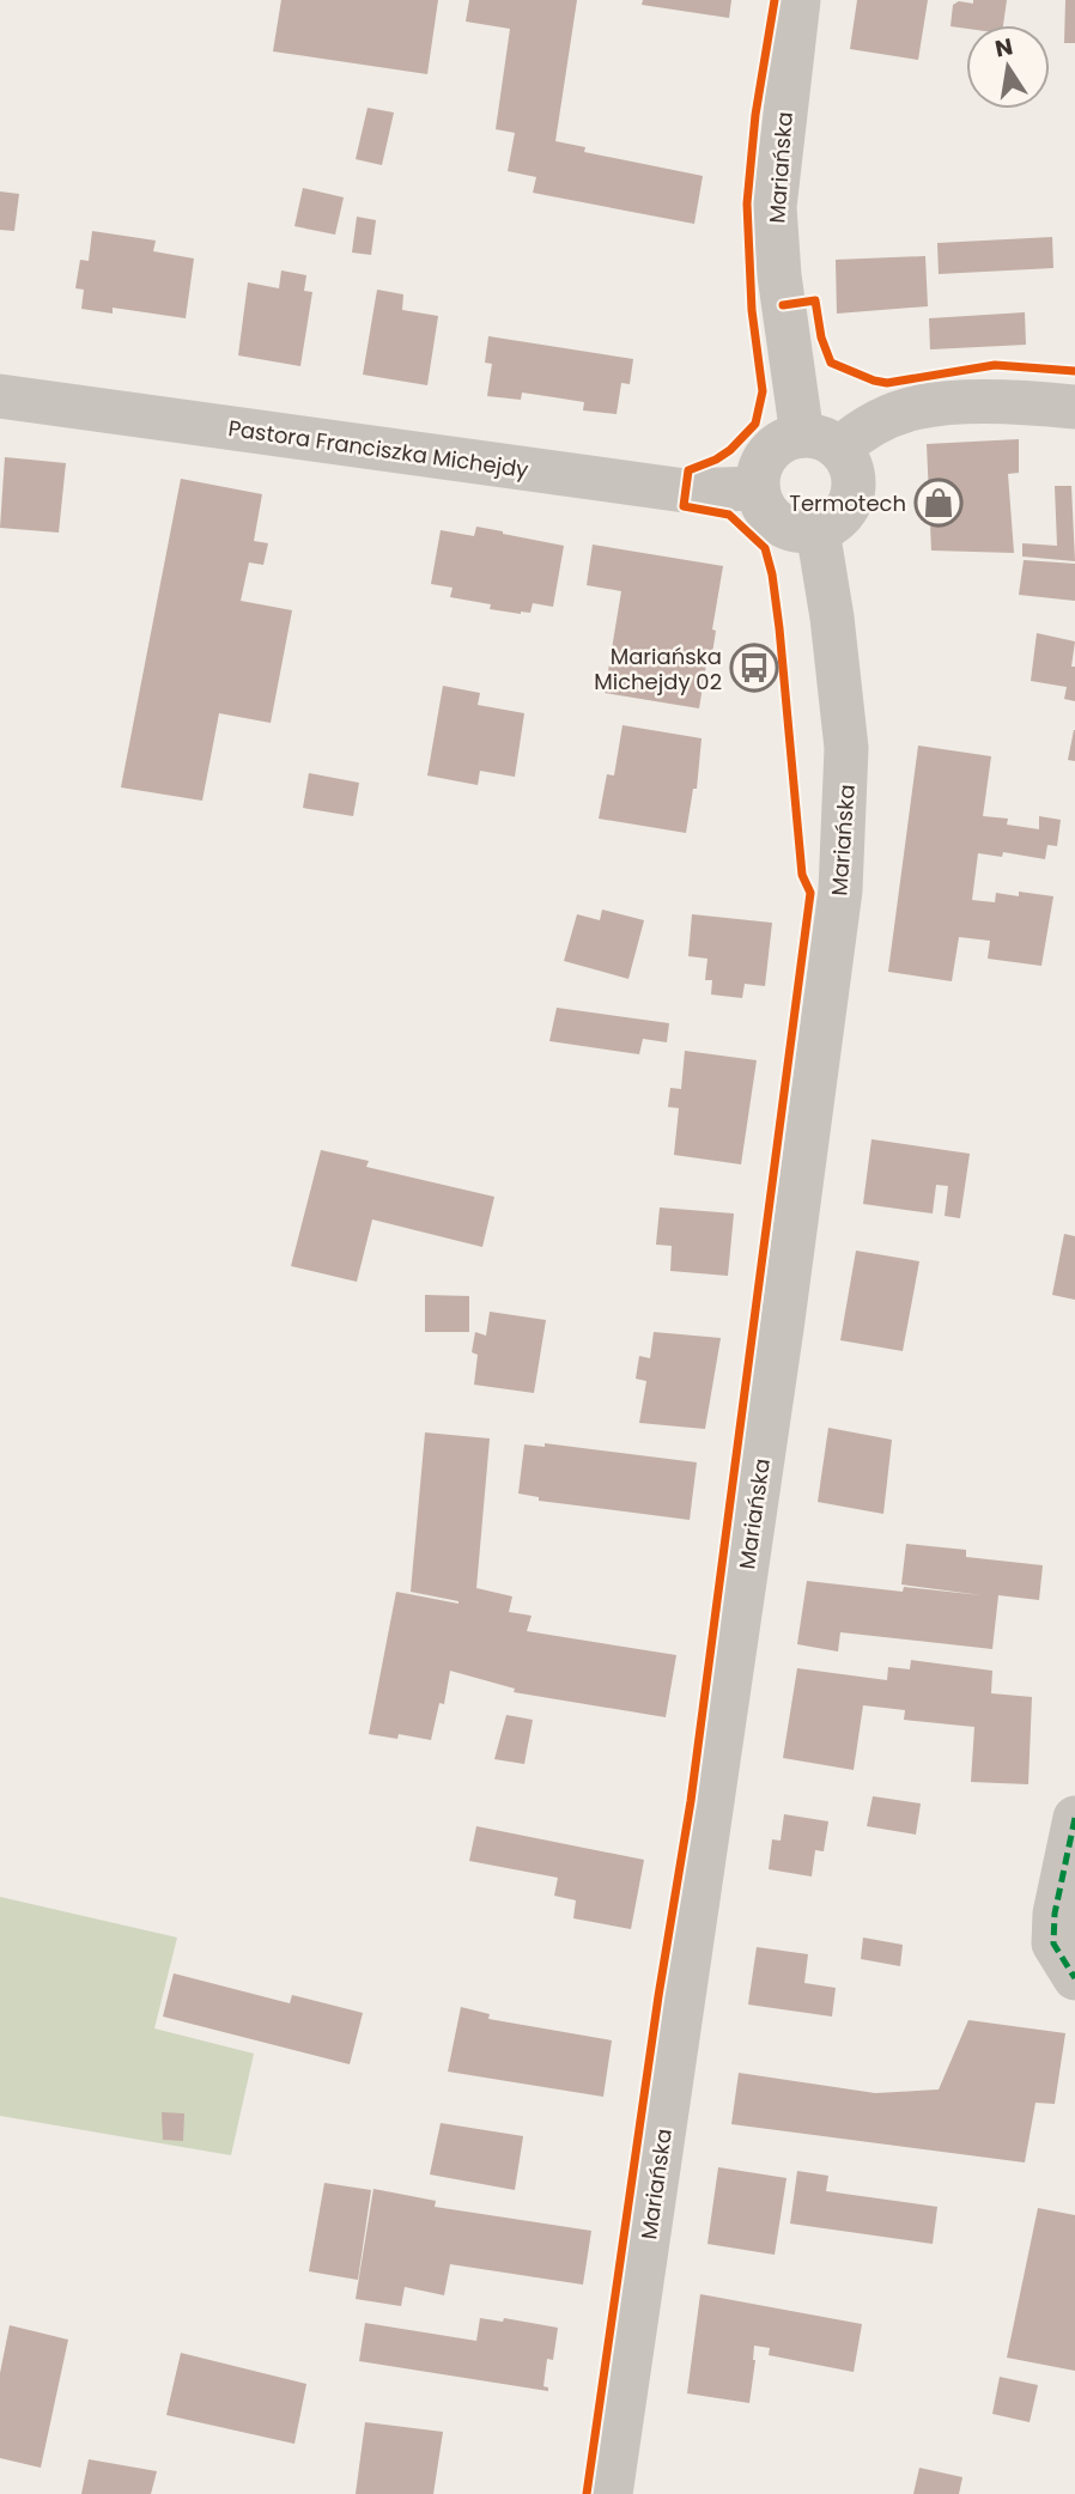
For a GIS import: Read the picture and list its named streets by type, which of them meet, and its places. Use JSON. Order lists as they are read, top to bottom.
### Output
{
  "streets": {
    "street": ["Mariańska", "Pastora Franciszka Michejdy"]
  },
  "crossings": [
    ["Mariańska", "Pastora Franciszka Michejdy"]
  ],
  "places": {
    "shop": ["Termotech"],
    "bus stop": ["Mariańska Michejdy 02"]
  },
  "north": "top"
}
